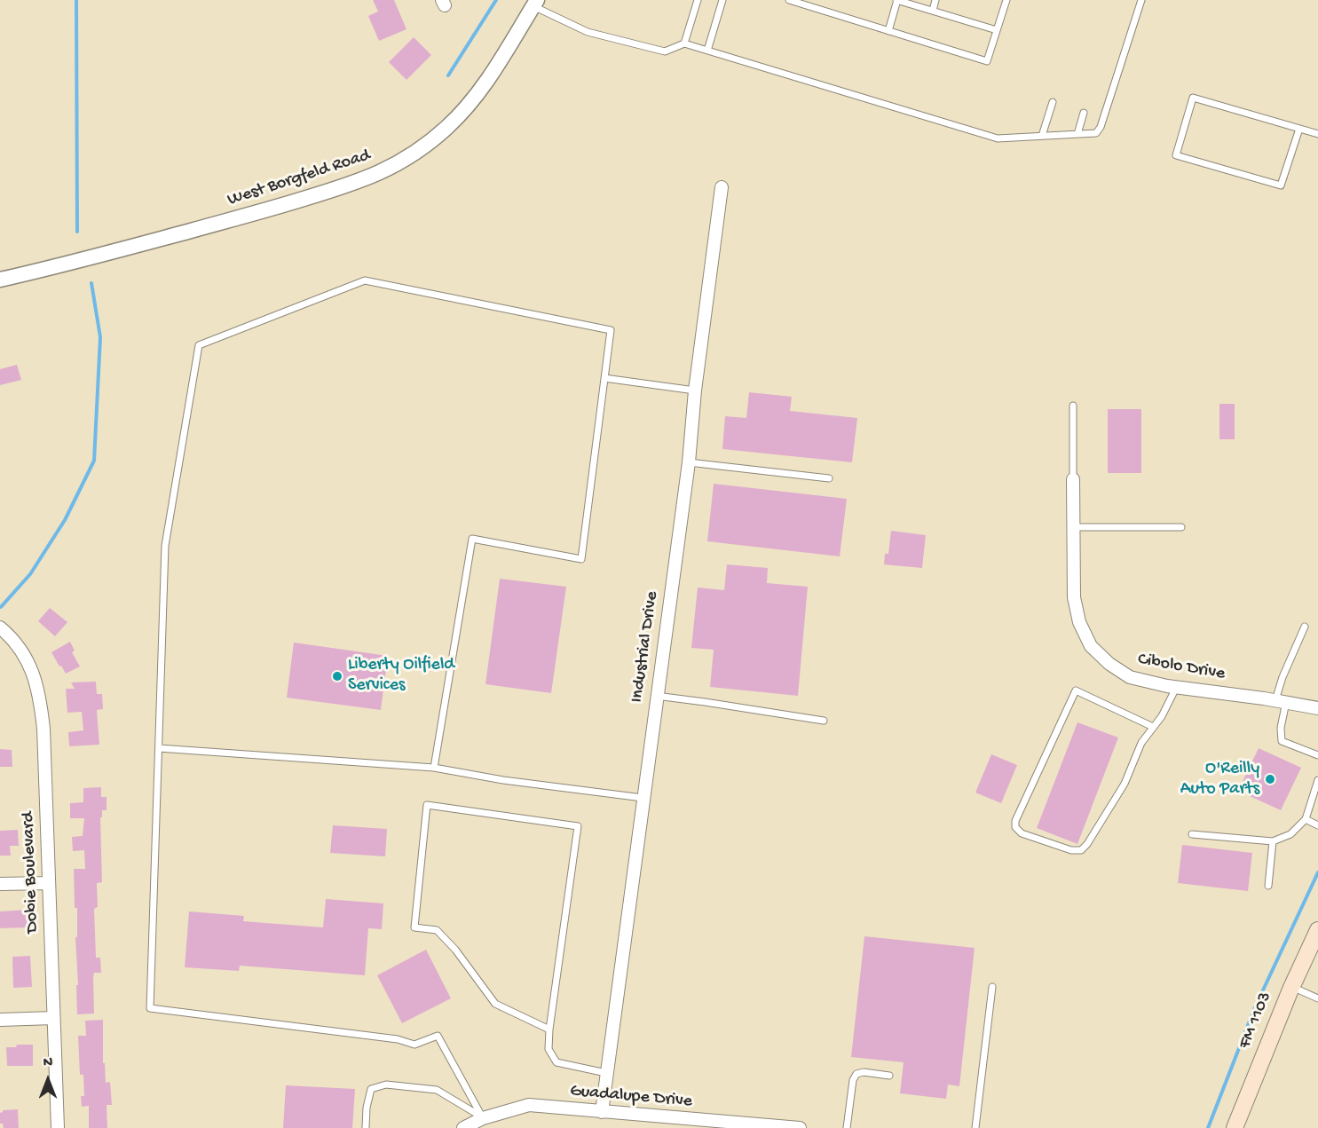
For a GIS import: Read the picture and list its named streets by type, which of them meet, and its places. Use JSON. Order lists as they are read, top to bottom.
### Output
{
  "streets": {
    "main road": ["FM 1103"],
    "street": [
      "West Borgfeld Road",
      "Industrial Drive",
      "Cibolo Drive",
      "Dobie Boulevard",
      "Guadalupe Drive"
    ]
  },
  "crossings": [
    ["Industrial Drive", "Guadalupe Drive"]
  ],
  "places": ["Liberty Oilfield Services", "O'Reilly Auto Parts"],
  "north": "top"
}
